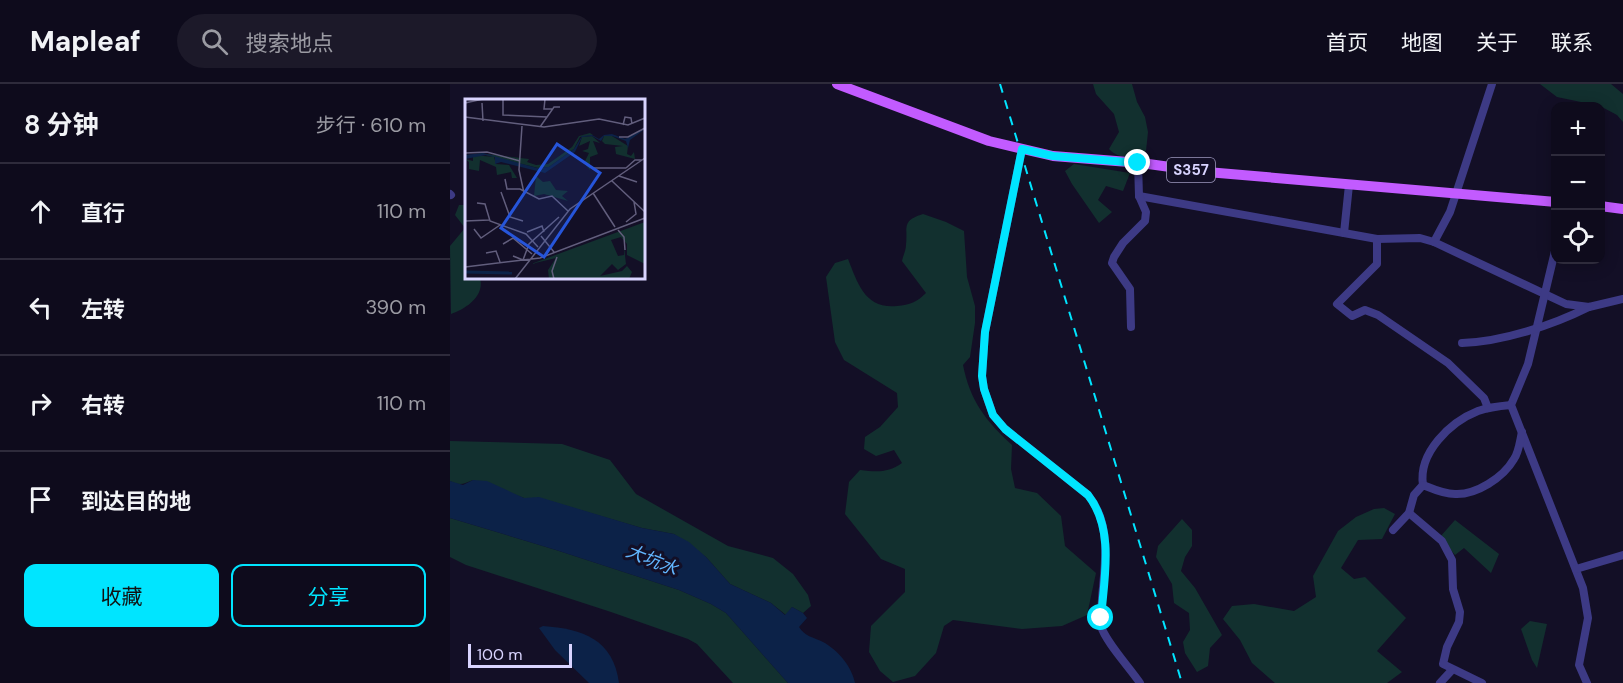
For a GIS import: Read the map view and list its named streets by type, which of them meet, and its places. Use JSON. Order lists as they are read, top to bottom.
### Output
{
  "streets": {
    "main road": ["S357"]
  },
  "water": ["大坑水"],
  "scale_bar": "100 m",
  "page": {
    "header": "Mapleaf",
    "search": "搜索地点",
    "nav": [
      "首页",
      "地图",
      "关于",
      "联系"
    ],
    "heading": ["8 分钟", "步行 · 610 m"],
    "map_buttons": ["+", "−"],
    "list": [
      ["直行", "110 m"],
      ["左转", "390 m"],
      ["右转", "110 m"],
      "到达目的地"
    ],
    "buttons": ["收藏", "分享"],
    "scale": "100 m"
  }
}
